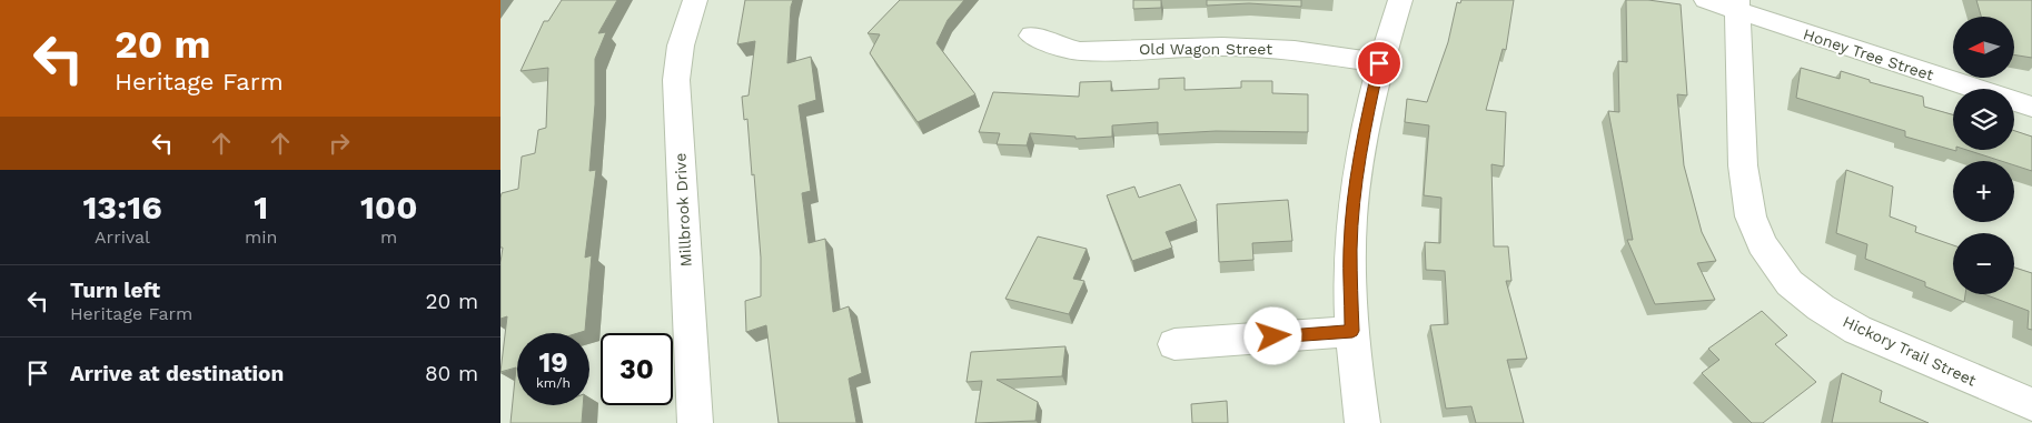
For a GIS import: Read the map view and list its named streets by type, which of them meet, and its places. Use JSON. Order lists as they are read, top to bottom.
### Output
{
  "streets": {
    "street": [
      "Old Wagon Street",
      "Honey Tree Street",
      "Millbrook Drive",
      "Hickory Trail Street"
    ]
  },
  "crossings": [
    ["Honey Tree Street", "Hickory Trail Street"]
  ],
  "north": "left",
  "page": {
    "turn": ["20 m", "Heritage Farm"],
    "map_buttons": ["+", "−"],
    "eta": [
      "13:16",
      "Arrival",
      "1",
      "min",
      "100",
      "m"
    ],
    "list": [
      {
        "name": "Turn left",
        "note": "Heritage Farm",
        "value": "20 m"
      },
      {
        "name": "Arrive at destination",
        "value": "80 m"
      }
    ],
    "speed": "19 km/h",
    "limit": "30"
  }
}
